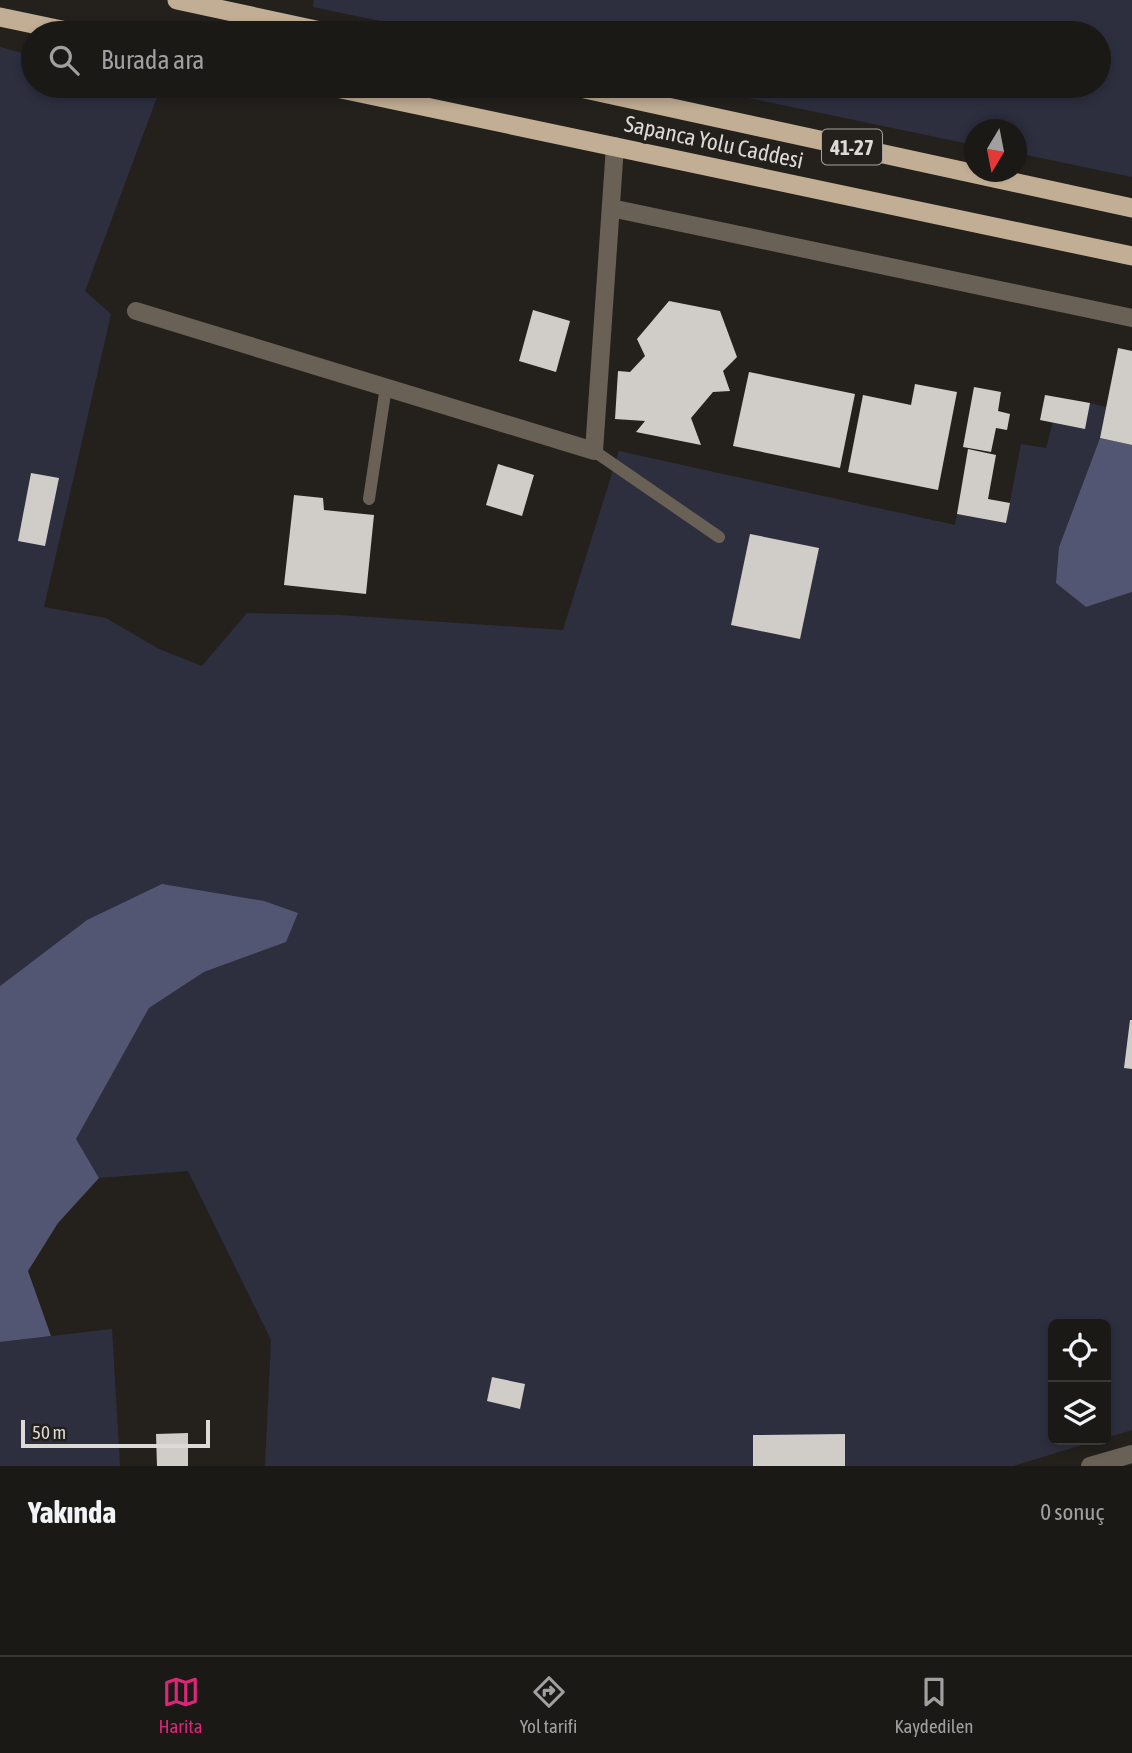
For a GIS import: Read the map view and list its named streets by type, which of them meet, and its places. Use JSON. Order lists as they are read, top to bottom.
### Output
{
  "streets": {
    "highway": ["Sapanca Yolu Caddesi", "41-27"]
  },
  "scale_bar": "50 m",
  "north": "bottom",
  "page": {
    "search": "Burada ara",
    "scale": "50 m",
    "heading": ["Yakında", "0 sonuç"],
    "nav": ["Harita", "Yol tarifi", "Kaydedilen"]
  }
}
